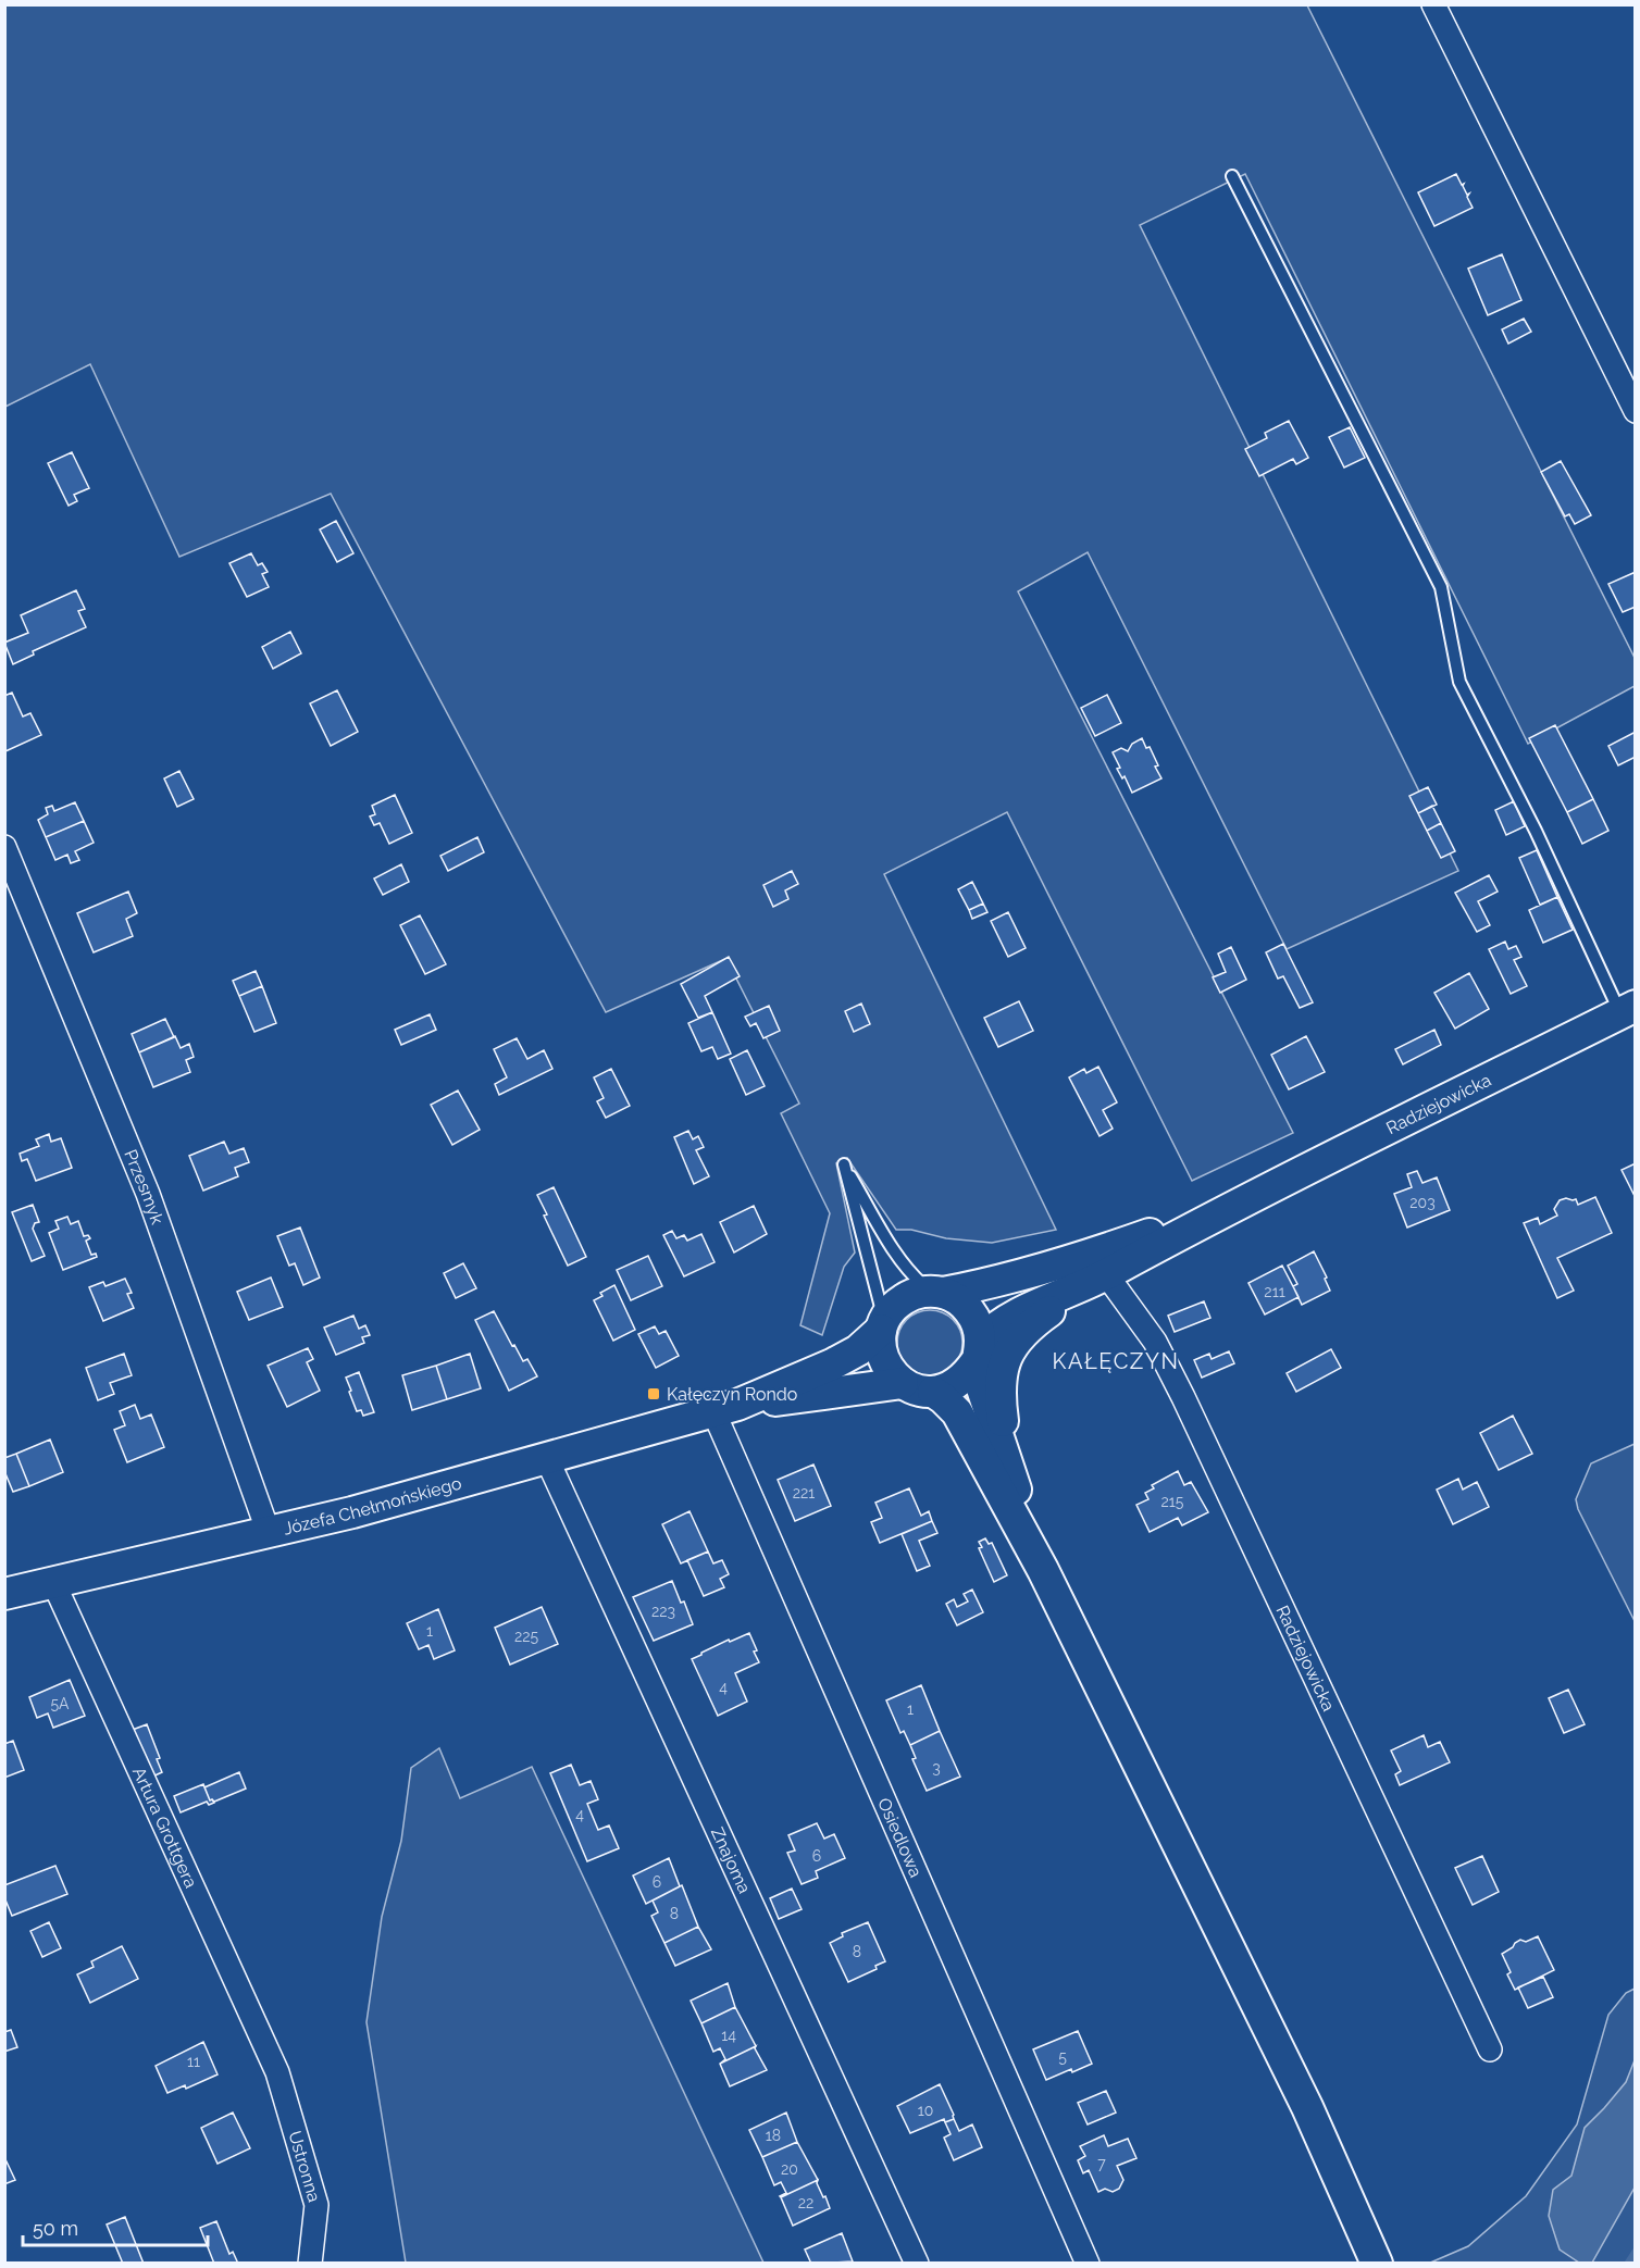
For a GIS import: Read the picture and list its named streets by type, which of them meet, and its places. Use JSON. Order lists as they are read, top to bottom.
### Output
{
  "streets": {
    "main road": ["Radziejowicka", "Józefa Chełmońskiego"],
    "street": [
      "Przesmyk",
      "Artura Grottgera",
      "Osiedlowa",
      "Znajoma",
      "Ustronna"
    ]
  },
  "crossings": [
    ["Radziejowicka", "Józefa Chełmońskiego"],
    ["Przesmyk", "Józefa Chełmońskiego"],
    ["Józefa Chełmońskiego", "Artura Grottgera"],
    ["Józefa Chełmońskiego", "Osiedlowa"],
    ["Józefa Chełmońskiego", "Znajoma"],
    ["Artura Grottgera", "Ustronna"]
  ],
  "districts": ["KAŁĘCZYN"],
  "places": {
    "transit": ["Kałęczyn Rondo"]
  },
  "house_numbers": [
    "203",
    "211",
    "221",
    "215",
    "223",
    "1",
    "225",
    "4",
    "5A",
    "1",
    "3",
    "4",
    "6",
    "6",
    "8",
    "8",
    "14",
    "5",
    "11",
    "10",
    "18",
    "7",
    "20",
    "22"
  ],
  "scale_bar": "50 m"
}
